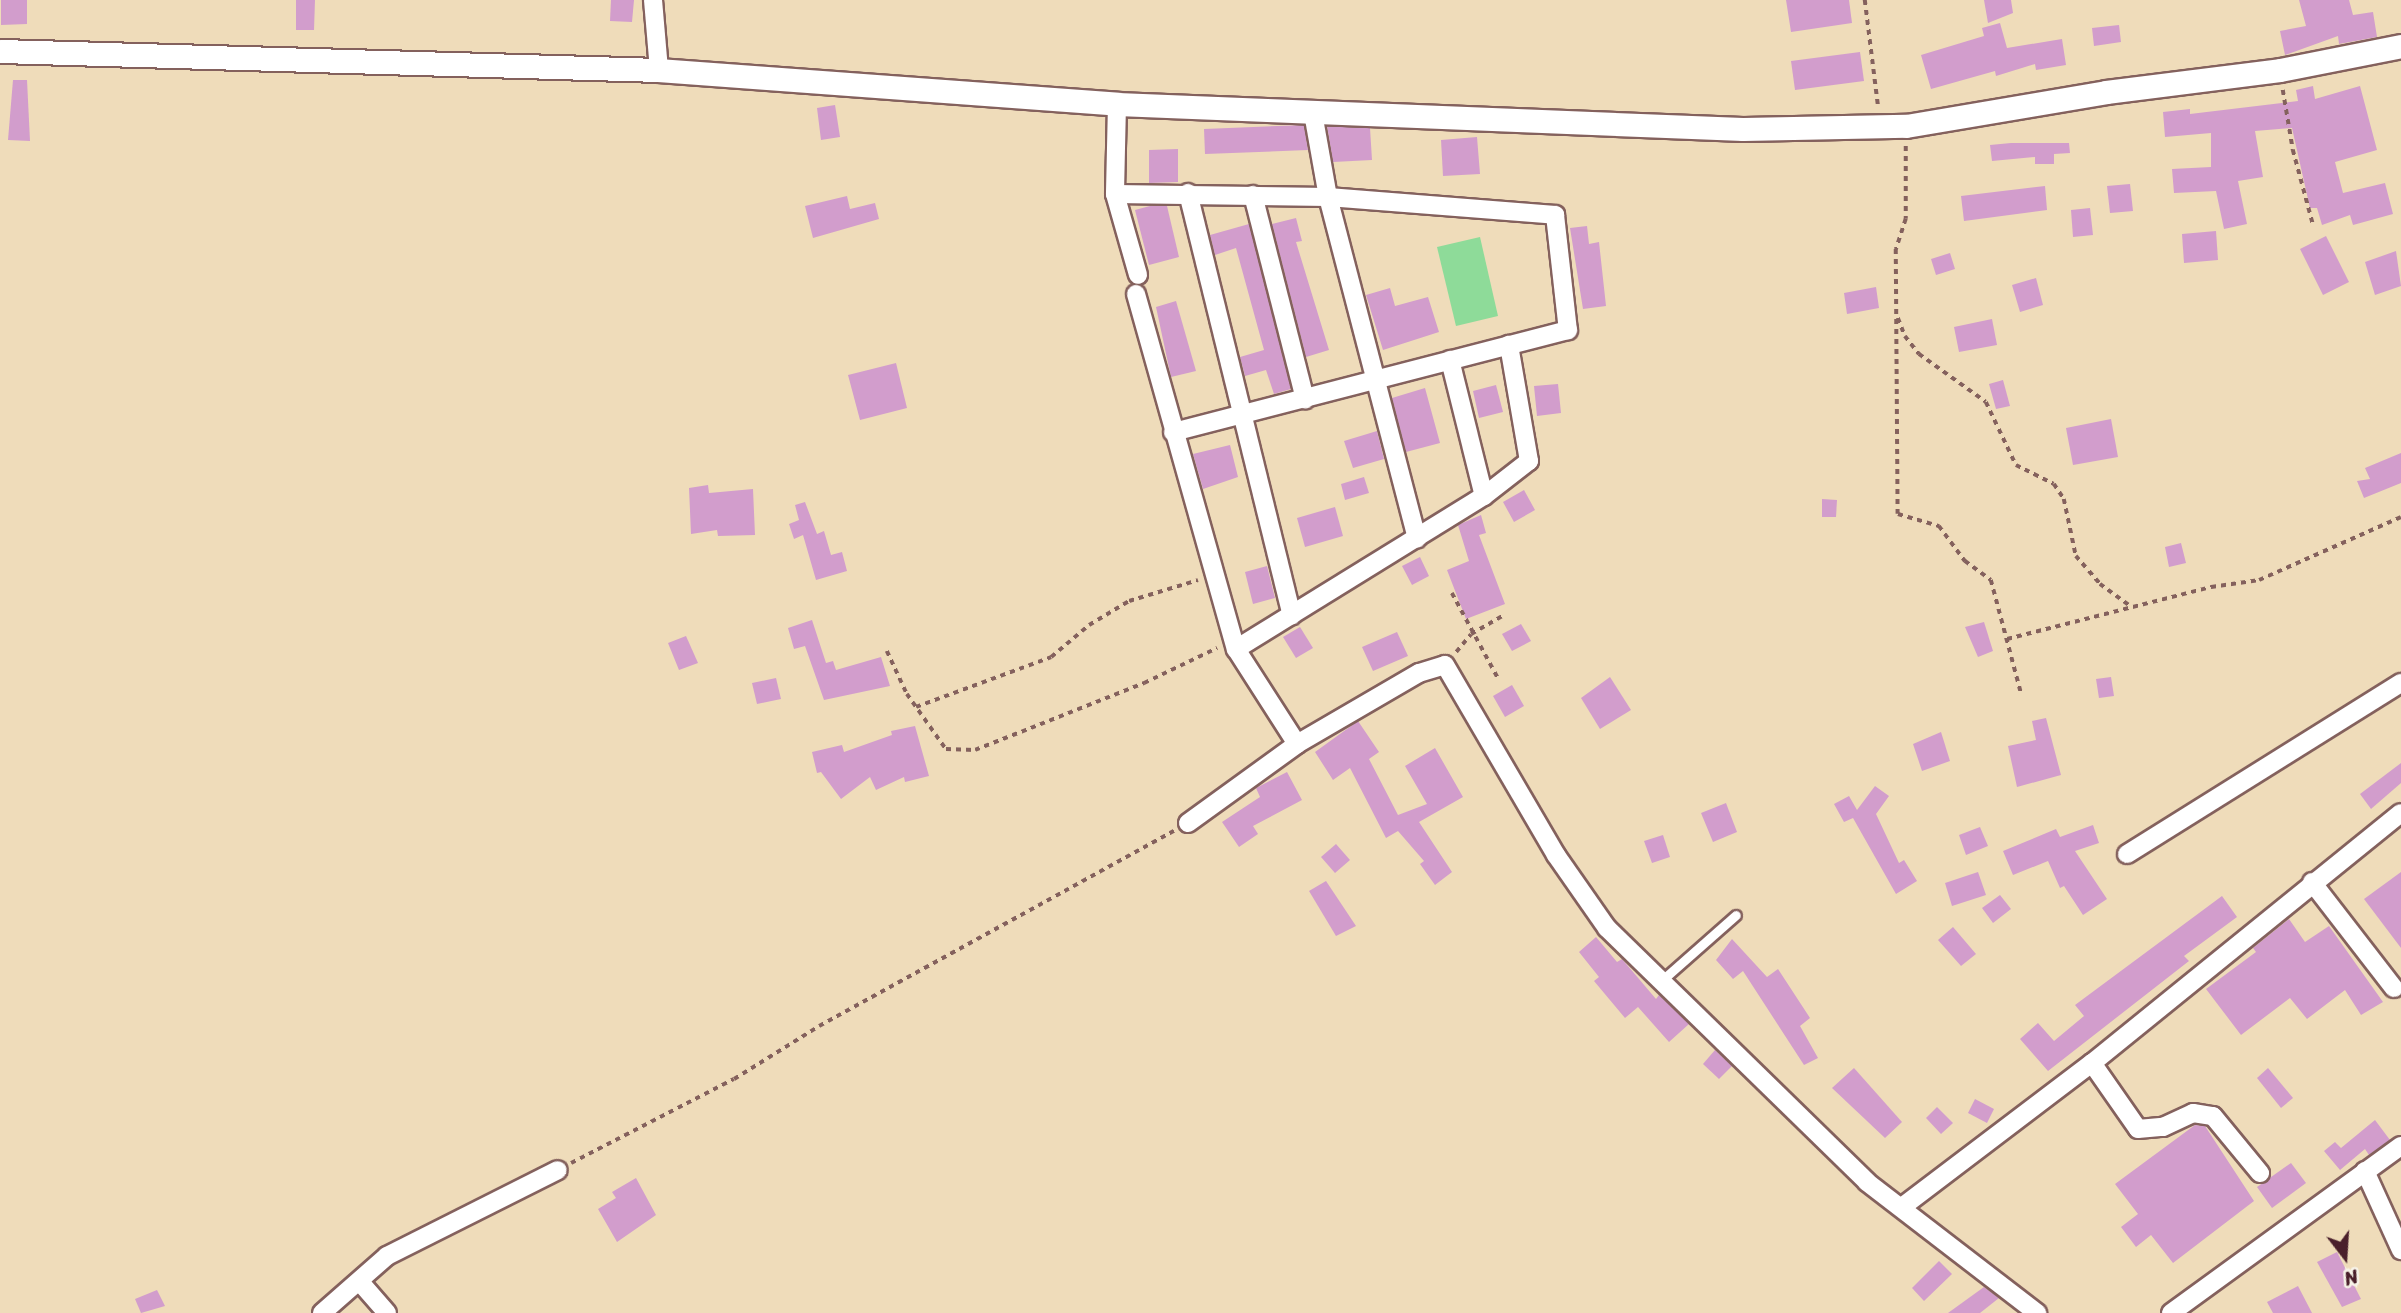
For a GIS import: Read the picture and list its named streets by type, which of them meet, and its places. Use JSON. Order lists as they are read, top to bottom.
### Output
{
  "north": "bottom"
}
